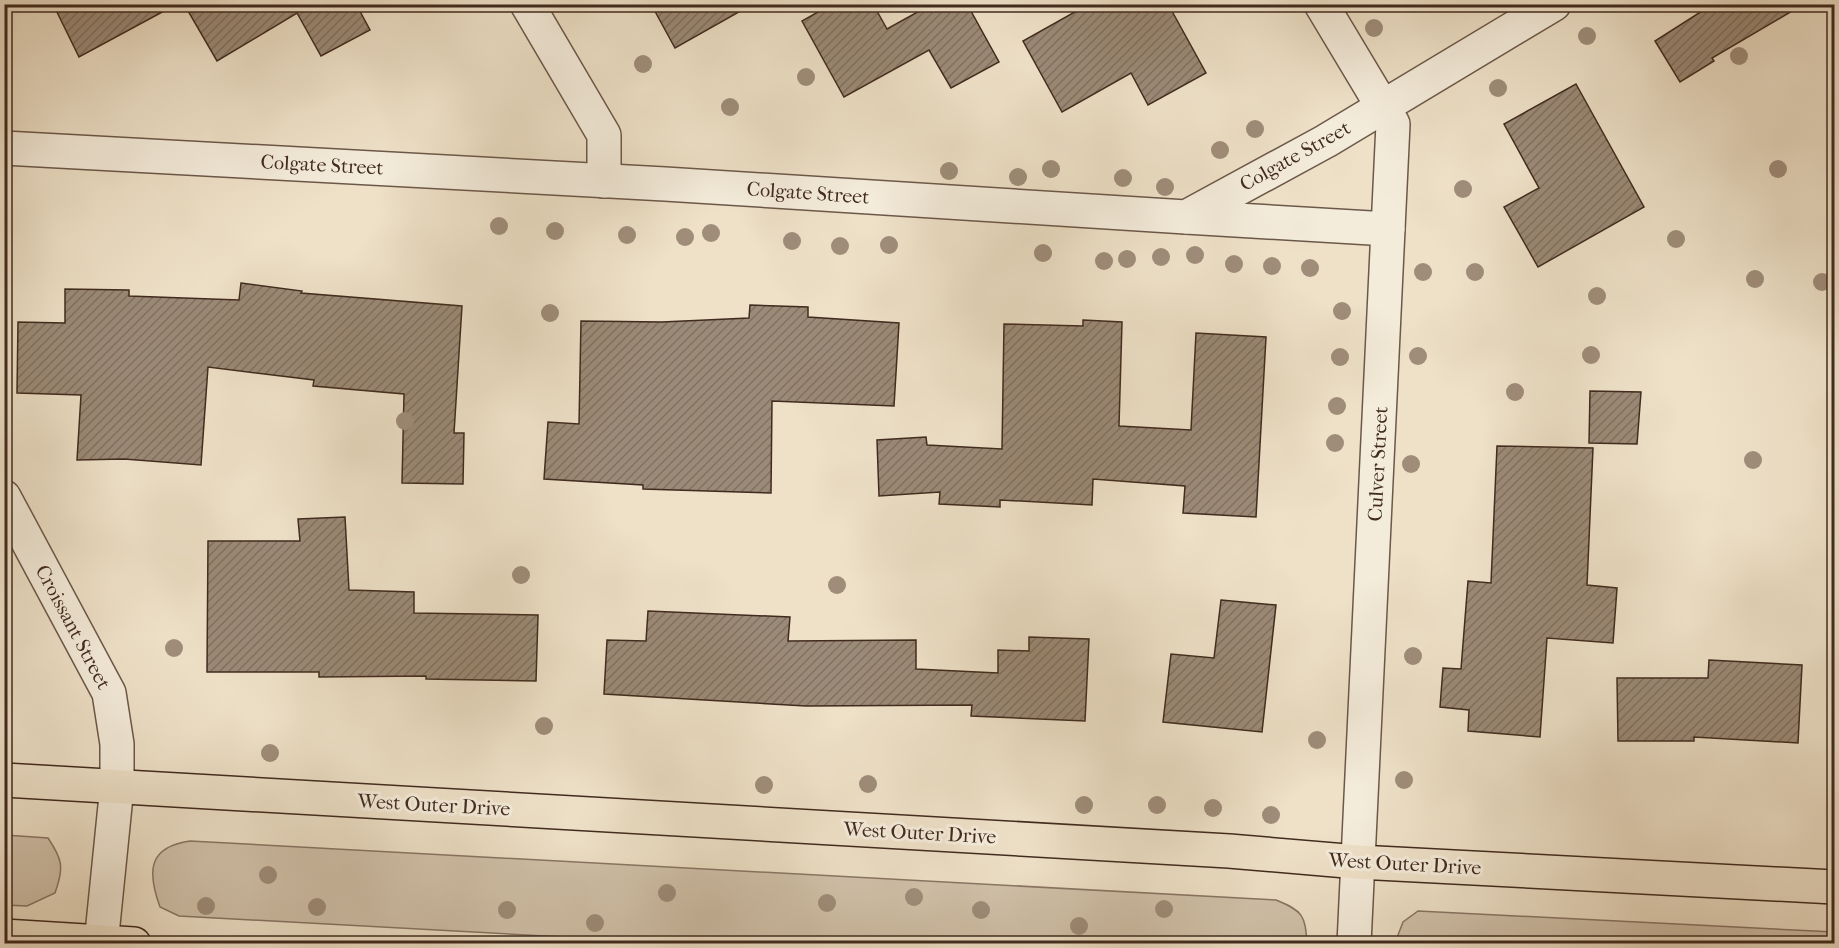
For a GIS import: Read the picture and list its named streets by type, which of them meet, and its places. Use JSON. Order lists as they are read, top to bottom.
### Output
{
  "streets": {
    "main road": ["West Outer Drive"],
    "street": ["Colgate Street", "Culver Street", "Croissant Street"]
  },
  "crossings": [
    ["Colgate Street", "Culver Street"],
    ["Culver Street", "West Outer Drive"],
    ["Croissant Street", "West Outer Drive"]
  ]
}
